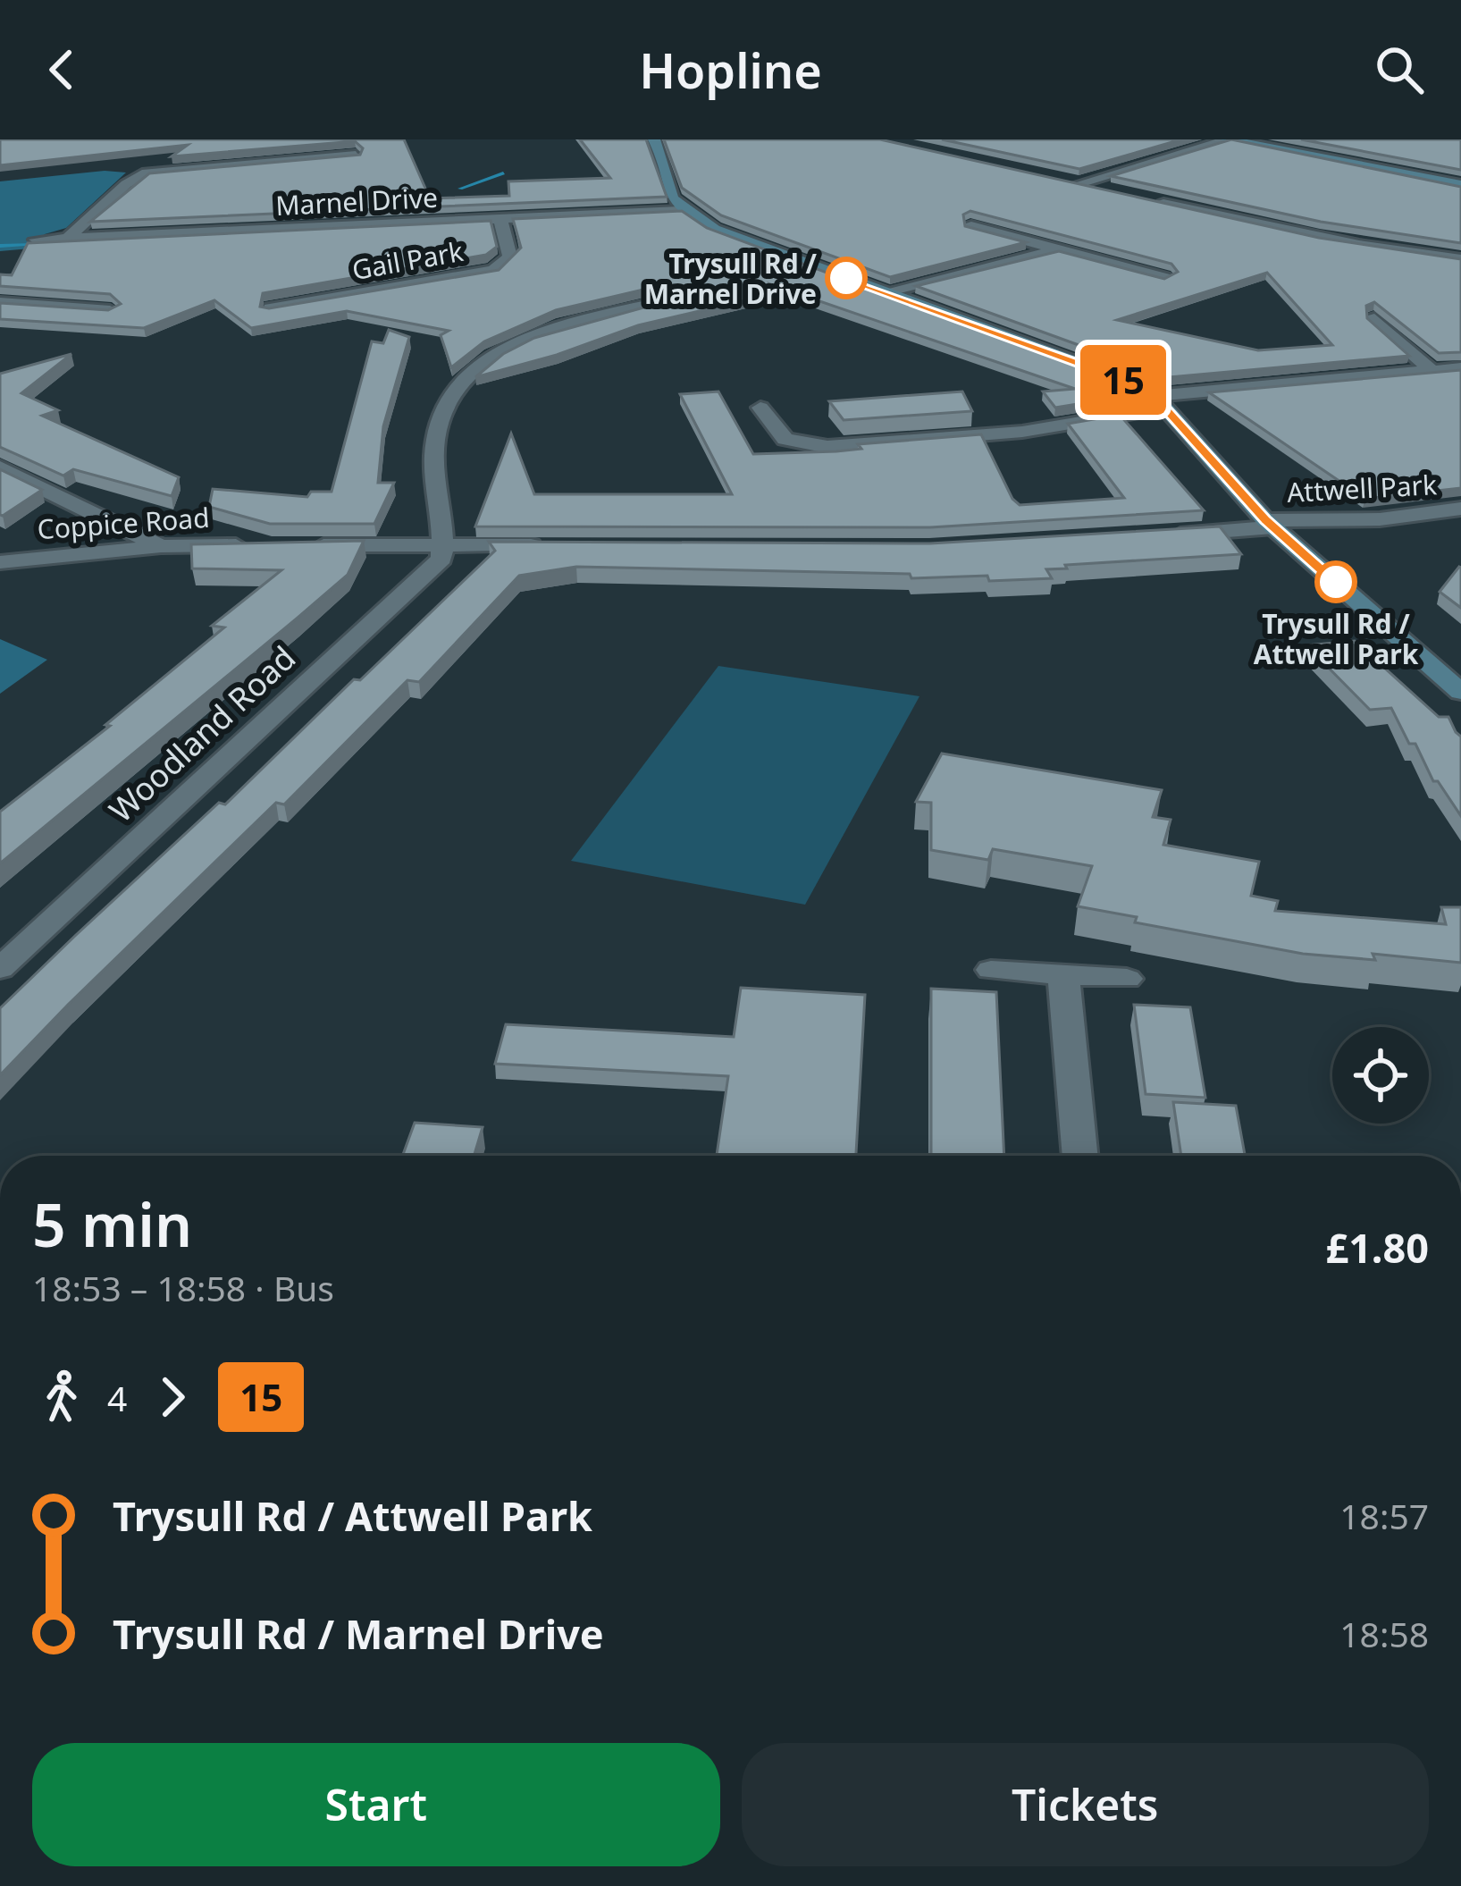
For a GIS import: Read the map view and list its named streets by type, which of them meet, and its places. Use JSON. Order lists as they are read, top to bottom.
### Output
{
  "streets": {
    "street": [
      "Marnel Drive",
      "Gail Park",
      "Attwell Park",
      "Coppice Road",
      "Woodland Road"
    ]
  },
  "crossings": [
    ["Marnel Drive", "Gail Park"]
  ],
  "places": ["Trysull Rd / Marnel Drive", "Trysull Rd / Attwell Park"],
  "lines": ["bus line 15"],
  "page": {
    "header": "Hopline",
    "on_map": "15",
    "heading": ["5 min", "18:53 – 18:58 · Bus", "£1.80"],
    "legs": ["4", "15"],
    "list": [
      {
        "name": "Trysull Rd / Attwell Park",
        "value": "18:57"
      },
      {
        "name": "Trysull Rd / Marnel Drive",
        "value": "18:58"
      }
    ],
    "buttons": ["Start", "Tickets"]
  }
}
